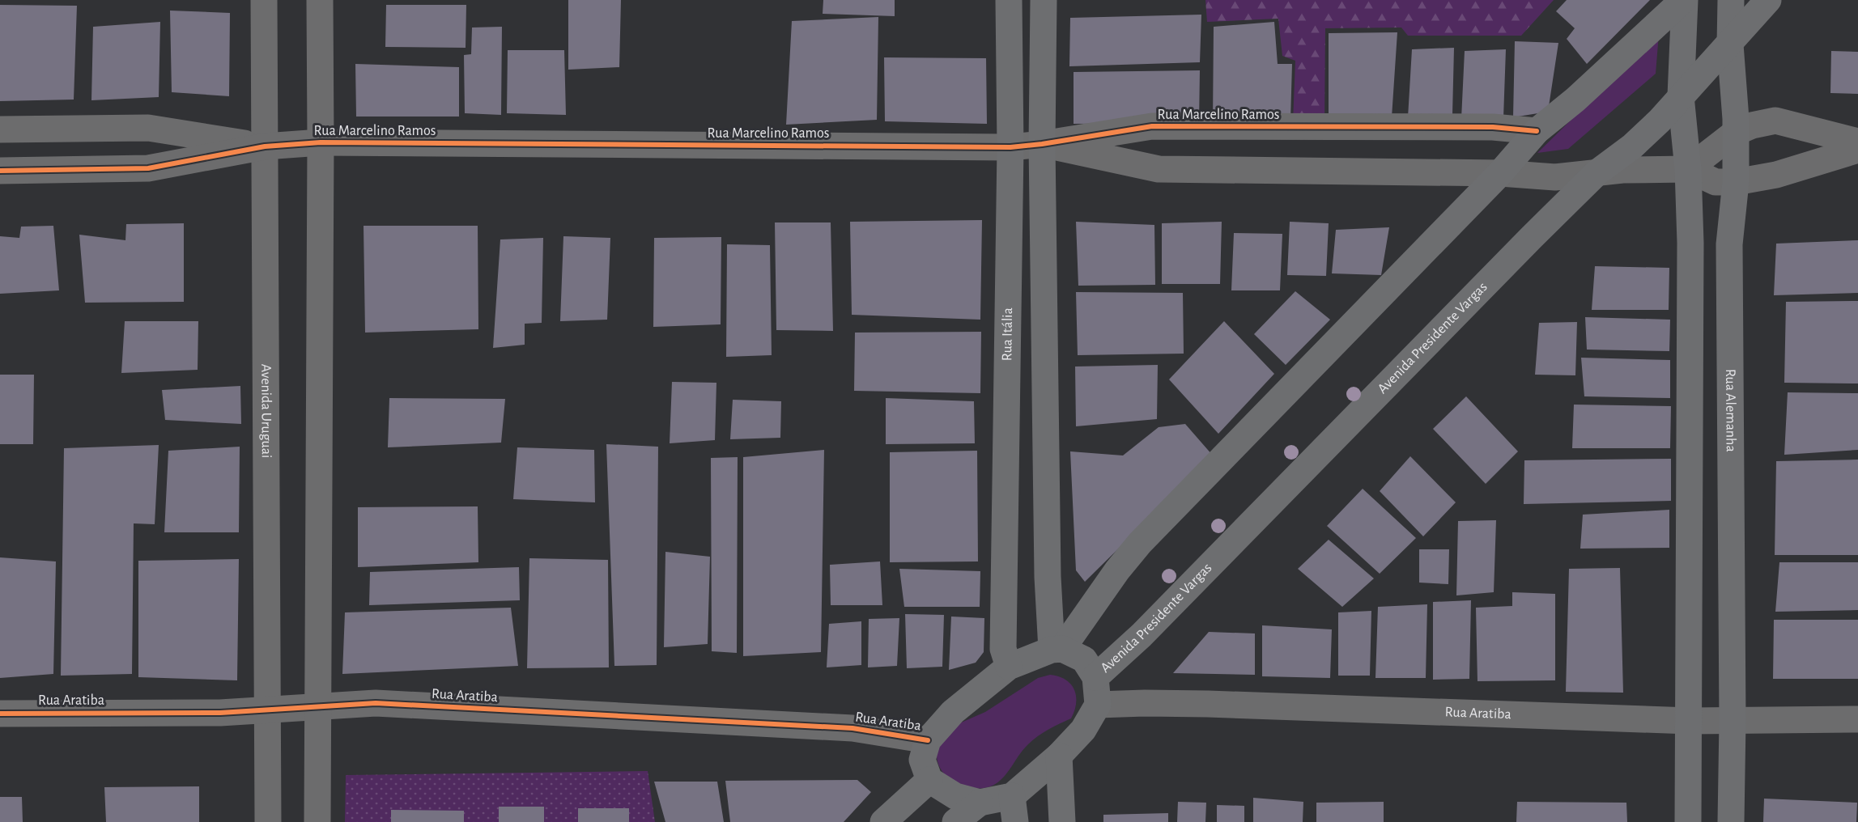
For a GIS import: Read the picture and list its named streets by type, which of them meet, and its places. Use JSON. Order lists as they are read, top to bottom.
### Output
{
  "streets": {
    "main road": ["Rua Itália", "Avenida Presidente Vargas", "Rua Alemanha"],
    "street": ["Rua Marcelino Ramos", "Avenida Uruguai", "Rua Aratiba"]
  },
  "crossings": [
    ["Rua Marcelino Ramos", "Rua Itália"],
    ["Rua Marcelino Ramos", "Avenida Presidente Vargas"],
    ["Rua Marcelino Ramos", "Avenida Uruguai"],
    ["Avenida Presidente Vargas", "Rua Alemanha"],
    ["Avenida Presidente Vargas", "Rua Aratiba"],
    ["Avenida Uruguai", "Rua Aratiba"],
    ["Rua Alemanha", "Rua Aratiba"]
  ]
}
